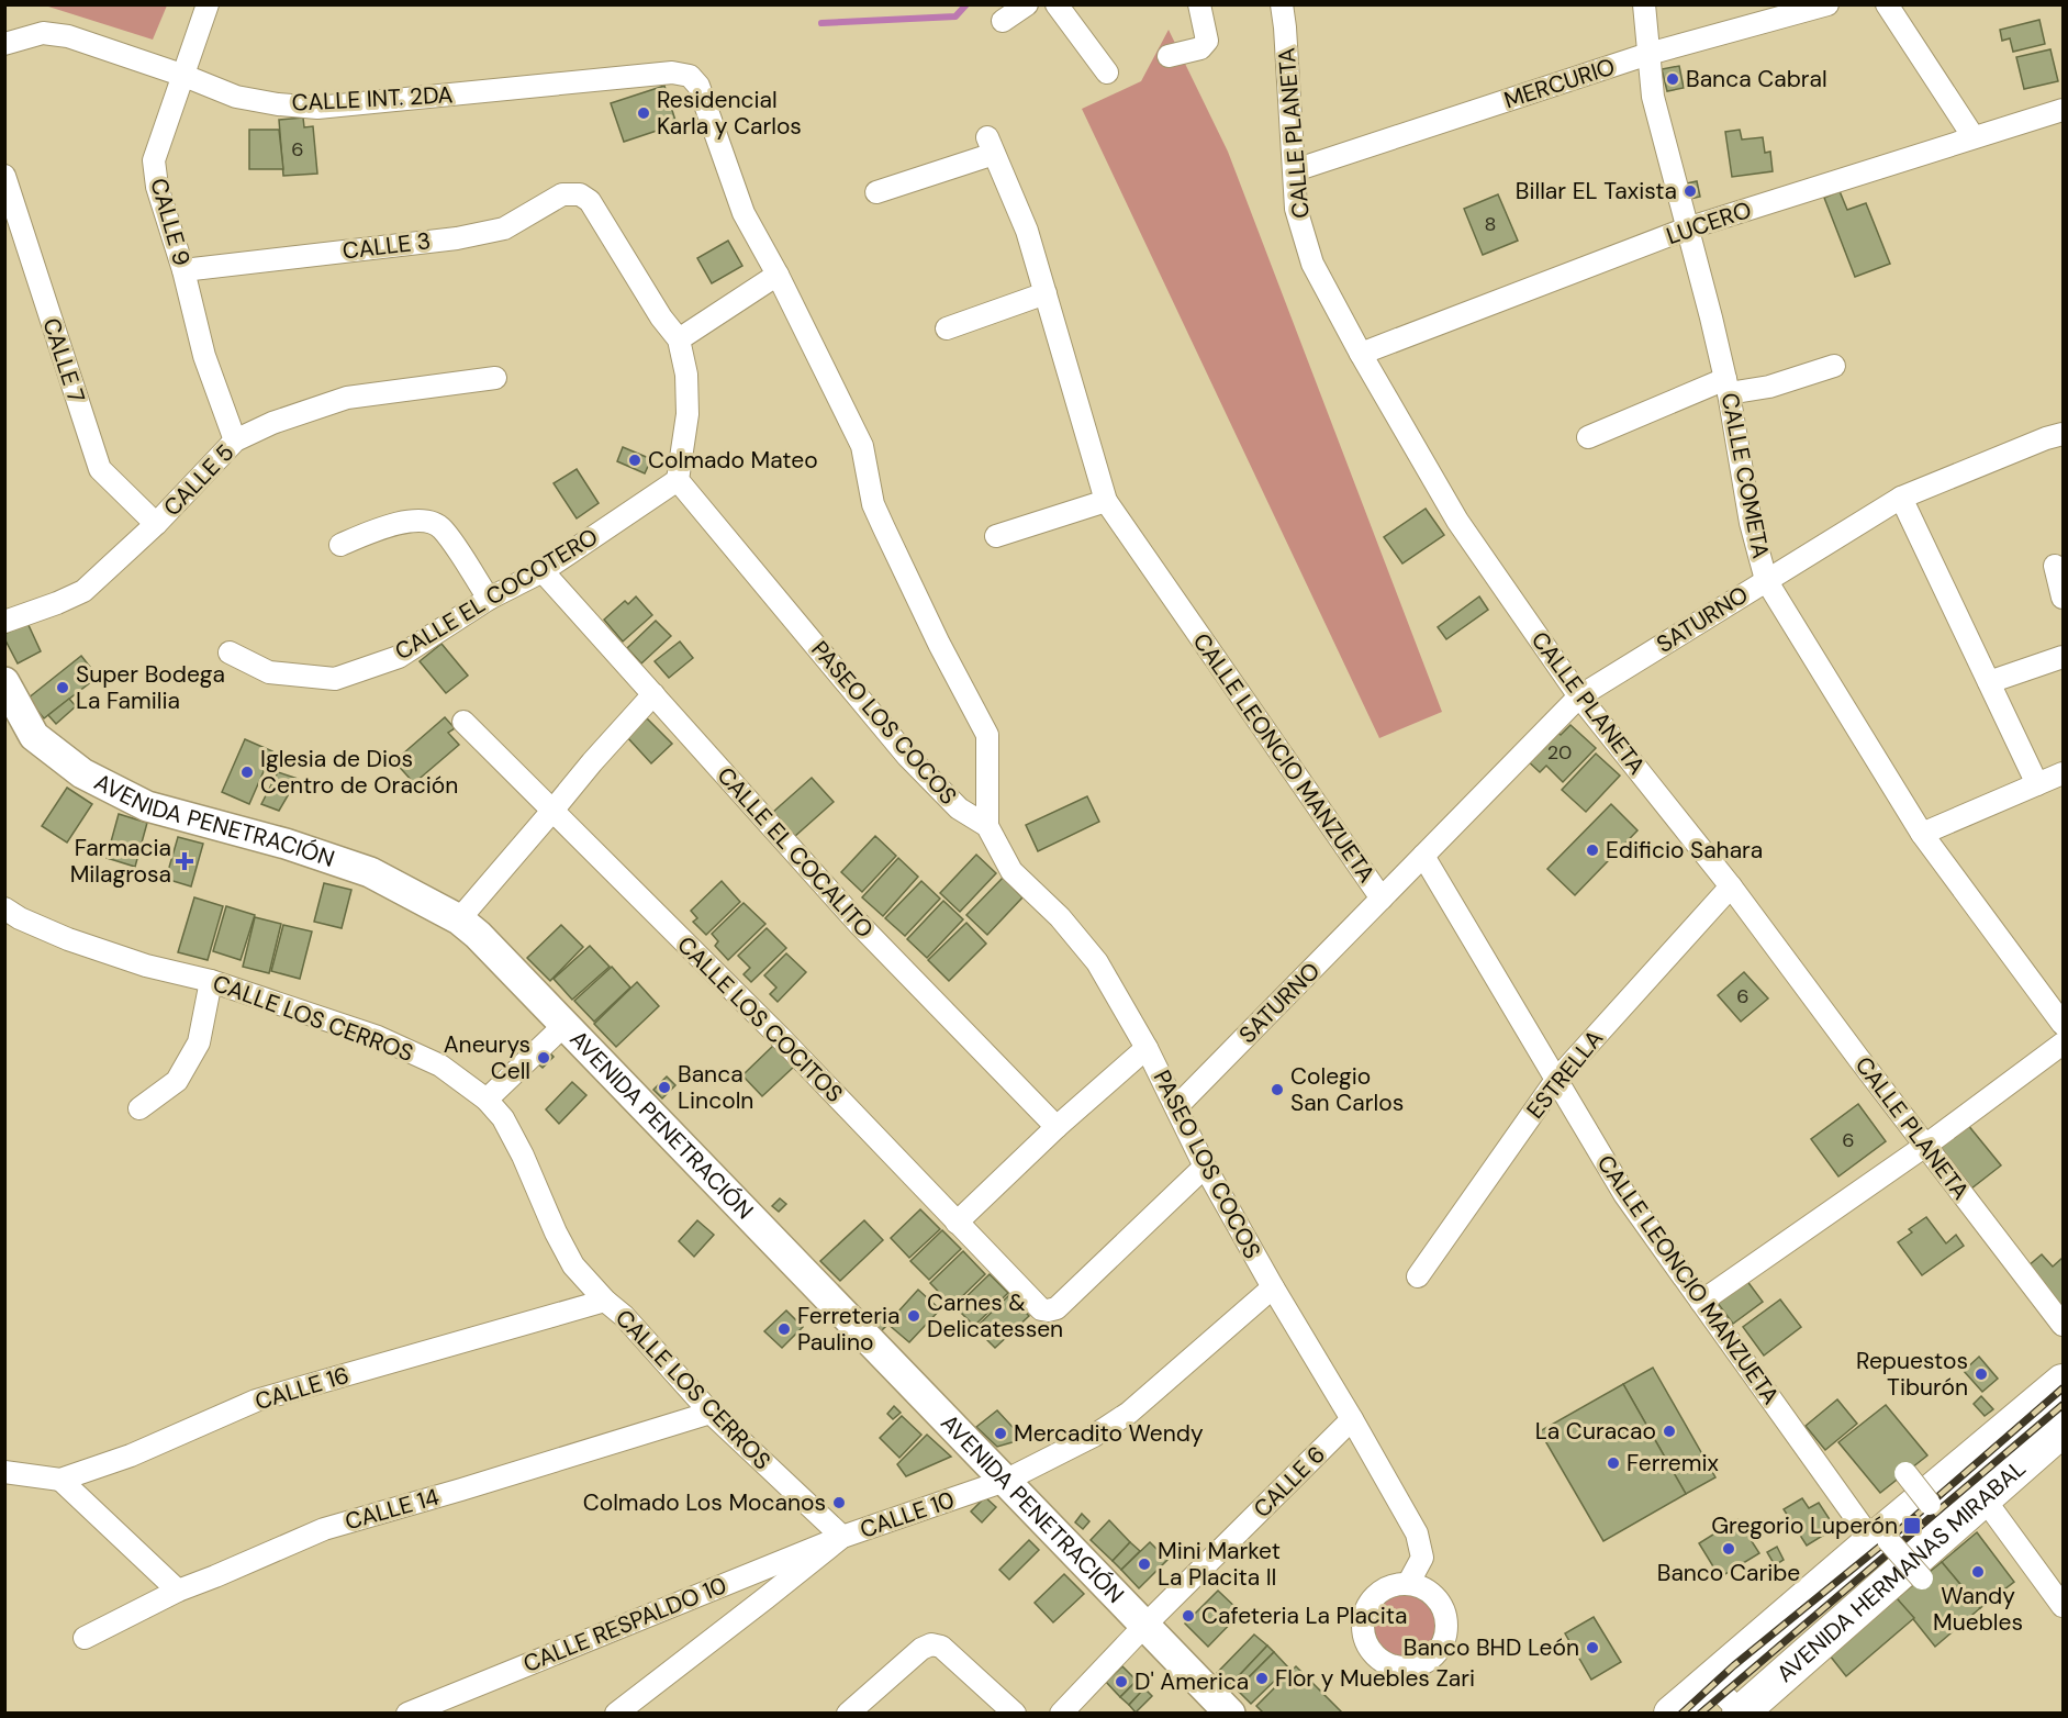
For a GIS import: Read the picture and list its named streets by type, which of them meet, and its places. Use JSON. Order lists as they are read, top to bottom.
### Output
{
  "streets": {
    "main road": ["AVENIDA HERMANAS MIRABAL"],
    "street": [
      "MERCURIO",
      "CALLE INT. 2DA",
      "CALLE PLANETA",
      "CALLE 9",
      "LUCERO",
      "CALLE 3",
      "CALLE 7",
      "CALLE COMETA",
      "CALLE 5",
      "CALLE EL COCOTERO",
      "SATURNO",
      "PASEO LOS COCOS",
      "CALLE LEONCIO MANZUETA",
      "AVENIDA PENETRACIÓN",
      "CALLE EL COCALITO",
      "CALLE LOS CERROS",
      "CALLE LOS COCITOS",
      "ESTRELLA",
      "CALLE 16",
      "CALLE 6",
      "CALLE 14",
      "CALLE 10",
      "CALLE RESPALDO 10"
    ]
  },
  "crossings": [
    ["MERCURIO", "CALLE PLANETA"],
    ["MERCURIO", "CALLE COMETA"],
    ["CALLE INT. 2DA", "CALLE 9"],
    ["CALLE PLANETA", "LUCERO"],
    ["CALLE PLANETA", "SATURNO"],
    ["CALLE PLANETA", "ESTRELLA"],
    ["CALLE 9", "CALLE 3"],
    ["CALLE 9", "CALLE 5"],
    ["LUCERO", "CALLE COMETA"],
    ["CALLE 7", "CALLE 5"],
    ["CALLE COMETA", "SATURNO"],
    ["CALLE EL COCOTERO", "PASEO LOS COCOS"],
    ["CALLE EL COCOTERO", "CALLE EL COCALITO"],
    ["SATURNO", "PASEO LOS COCOS"],
    ["SATURNO", "CALLE LEONCIO MANZUETA"],
    ["PASEO LOS COCOS", "CALLE LOS COCITOS"],
    ["PASEO LOS COCOS", "CALLE 6"],
    ["PASEO LOS COCOS", "CALLE 10"],
    ["CALLE LEONCIO MANZUETA", "ESTRELLA"],
    ["CALLE LEONCIO MANZUETA", "AVENIDA HERMANAS MIRABAL"],
    ["AVENIDA PENETRACIÓN", "CALLE 6"],
    ["AVENIDA PENETRACIÓN", "CALLE 10"],
    ["CALLE LOS CERROS", "CALLE 16"],
    ["CALLE LOS CERROS", "CALLE 14"],
    ["CALLE LOS CERROS", "CALLE 10"],
    ["CALLE LOS CERROS", "CALLE RESPALDO 10"],
    ["CALLE 10", "CALLE RESPALDO 10"]
  ],
  "places": {
    "other": [
      "Banca Cabral",
      "Residencial Karla y Carlos",
      "Billar EL Taxista",
      "Colmado Mateo",
      "Super Bodega La Familia",
      "Iglesia de Dios Centro de Oración",
      "Edificio Sahara",
      "Aneurys Cell",
      "Banca Lincoln",
      "Colegio San Carlos",
      "Carnes & Delicatessen",
      "Ferreteria Paulino",
      "Repuestos Tiburón",
      "La Curacao",
      "Mercadito Wendy",
      "Ferremix",
      "Colmado Los Mocanos",
      "Banco Caribe",
      "Mini Market La Placita II",
      "Wandy Muebles",
      "Cafeteria La Placita",
      "Banco BHD León",
      "Flor y Muebles Zari",
      "D' America"
    ],
    "health": ["Farmacia Milagrosa"],
    "transit": ["Gregorio Luperón"]
  },
  "house_numbers": [
    "6",
    "8",
    "20",
    "6",
    "6"
  ]
}
